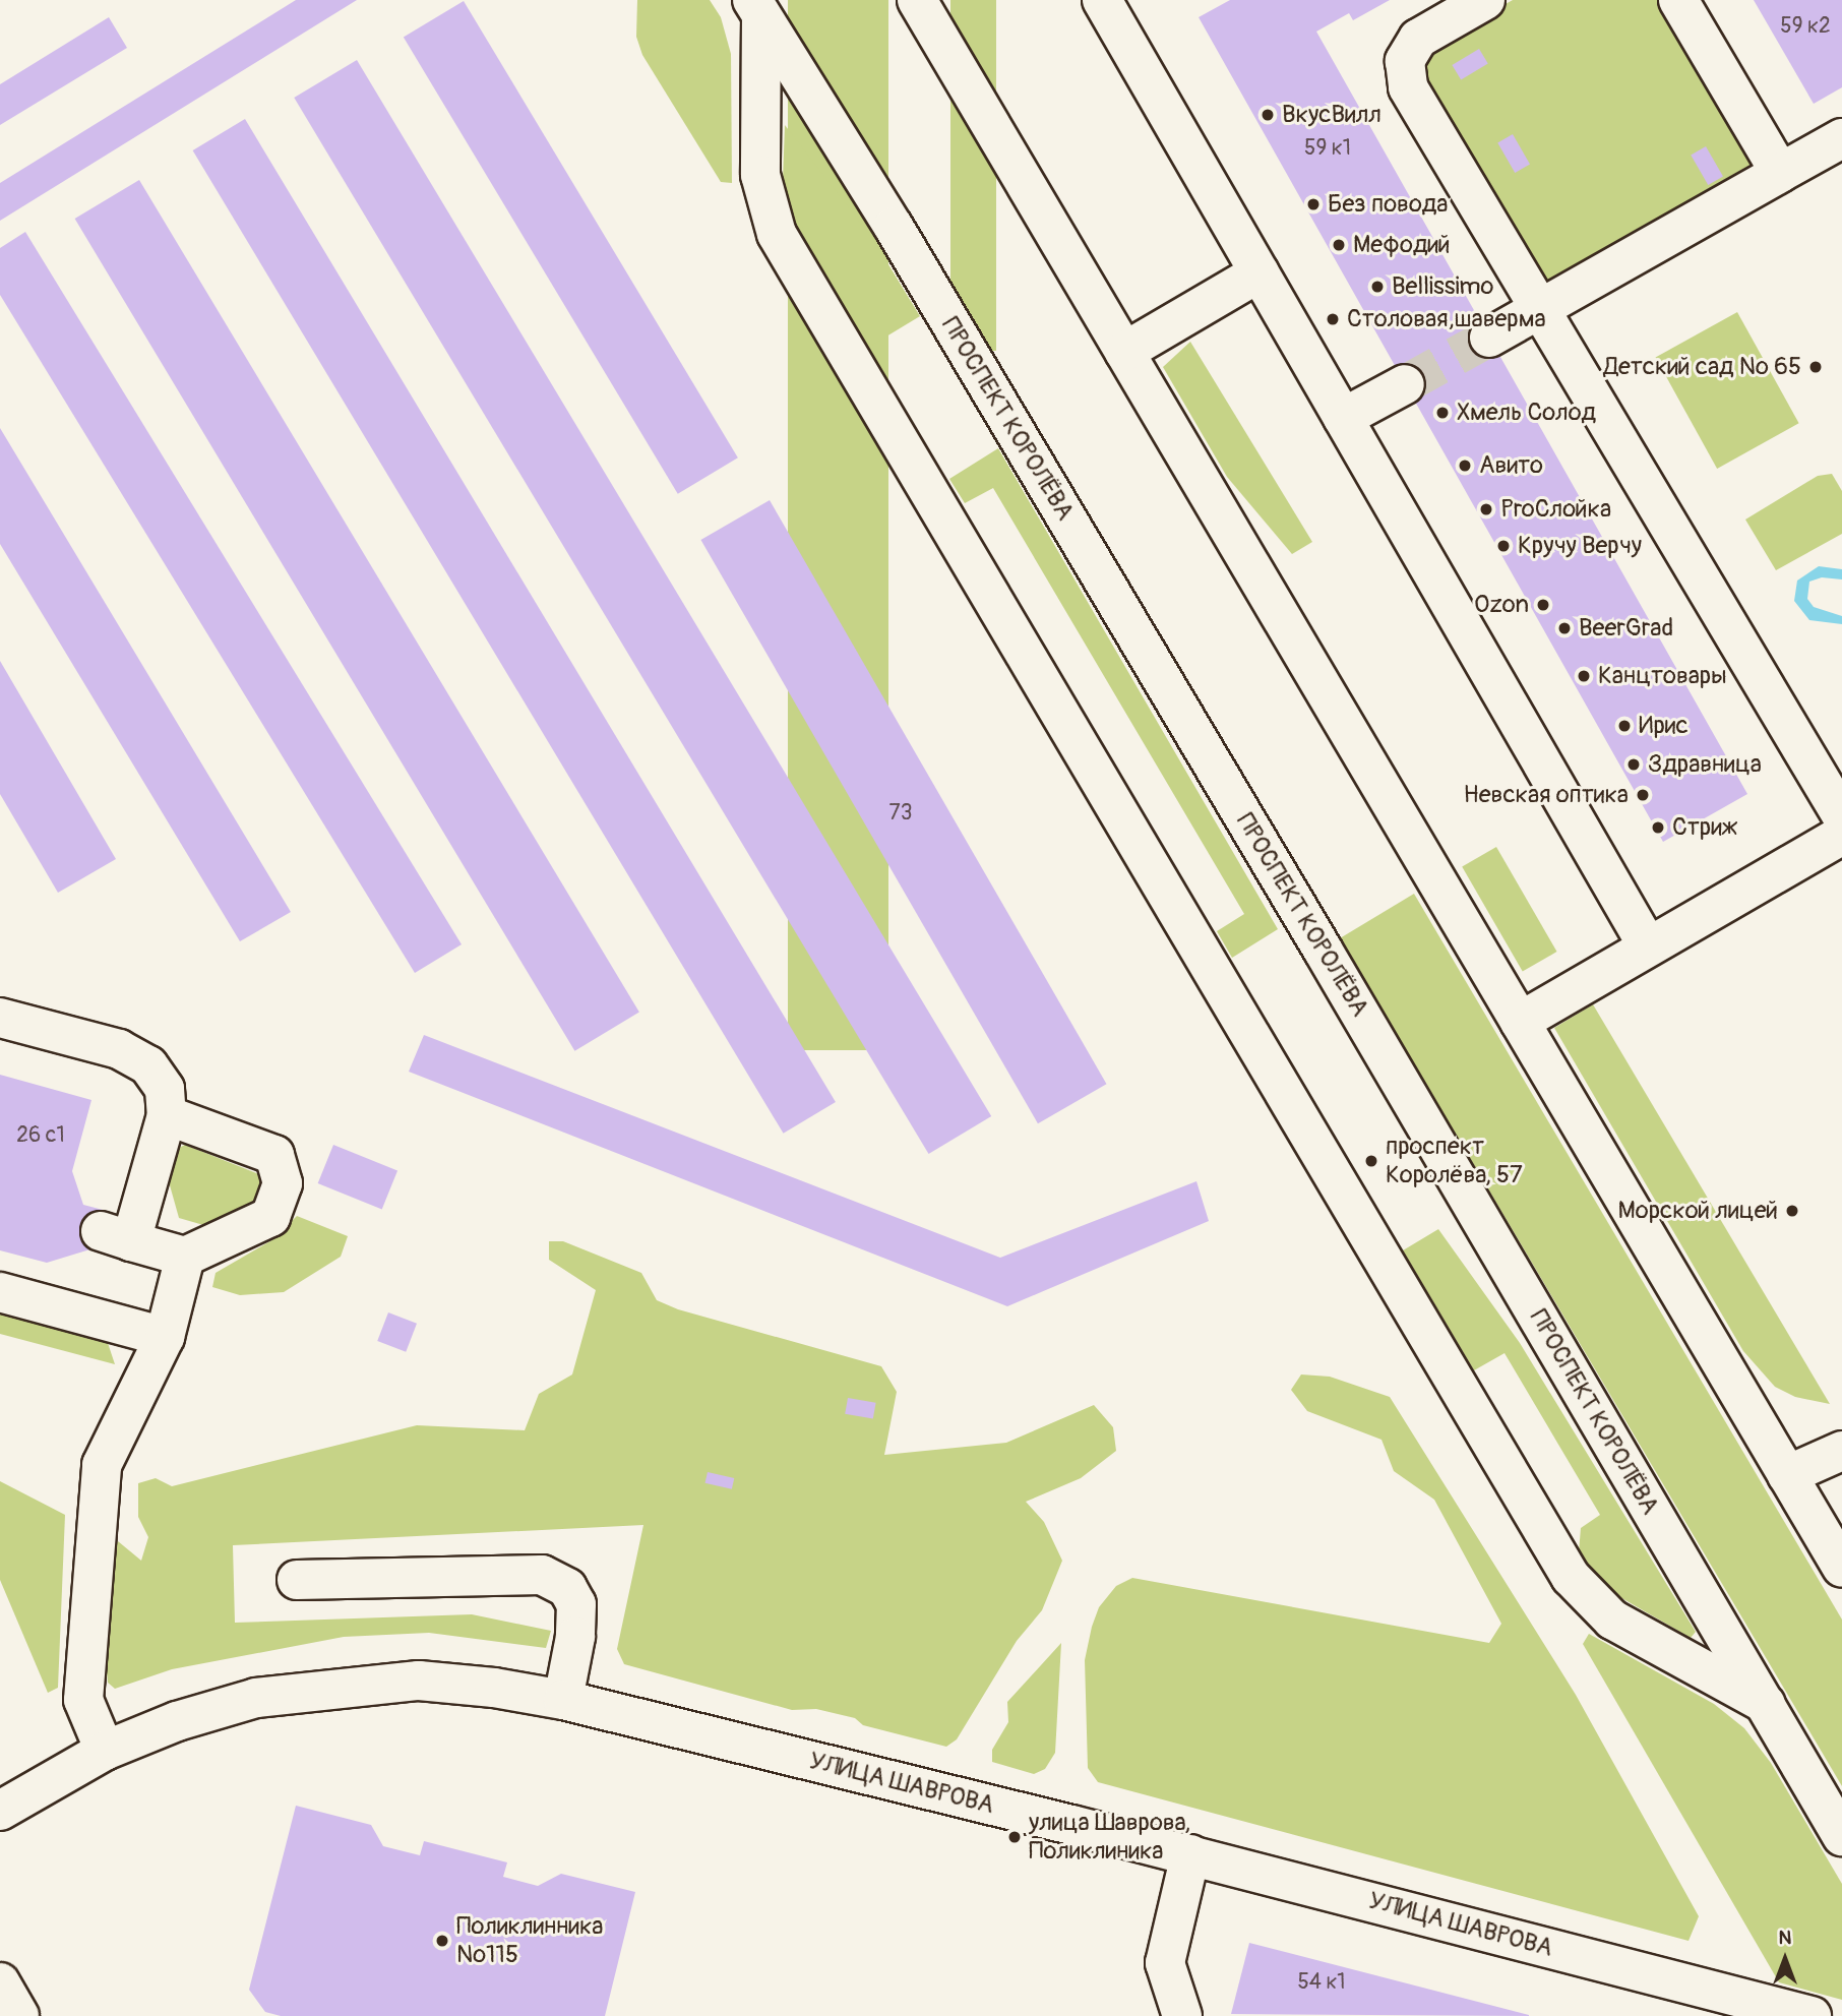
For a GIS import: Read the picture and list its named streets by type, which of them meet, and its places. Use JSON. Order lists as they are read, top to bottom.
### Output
{
  "streets": {
    "street": ["ПРОСПЕКТ КОРОЛЁВА", "УЛИЦА ШАВРОВА"]
  },
  "places": [
    "ВкусВилл",
    "Без повода",
    "Мефодий",
    "Bellissimo",
    "Столовая,шаверма",
    "Детский сад № 65",
    "Хмель Солод",
    "Авито",
    "ProСлойка",
    "Кручу Верчу",
    "Ozon",
    "BeerGrad",
    "Канцтовары",
    "Ирис",
    "Здравница",
    "Невская оптика",
    "Стриж",
    "проспект Королёва, 57",
    "Морской лицей",
    "улица Шаврова, Поликлиника",
    "Поликлинника №115"
  ],
  "house_numbers": [
    "59 к2",
    "59 к1",
    "73",
    "26 c1",
    "54 к1"
  ],
  "north": "top"
}
